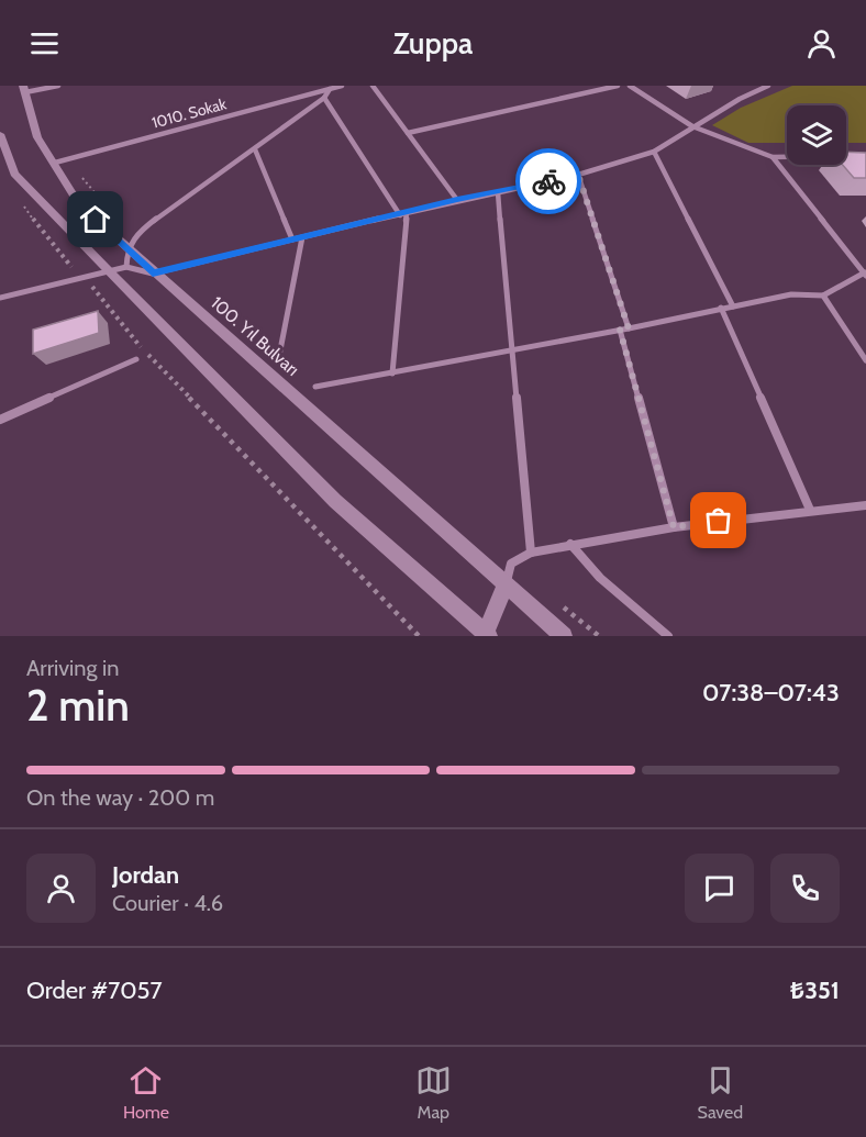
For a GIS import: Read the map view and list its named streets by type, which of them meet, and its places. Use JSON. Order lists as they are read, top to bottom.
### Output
{
  "streets": {
    "main road": ["100. Yıl Bulvarı"],
    "street": ["1010. Sokak"]
  },
  "crossings": [
    ["1010. Sokak", "100. Yıl Bulvarı"]
  ],
  "page": {
    "header": "Zuppa",
    "heading": ["2 min", "Arriving in", "07:38–07:43"],
    "panel": [
      "Jordan",
      "Courier · 4.6",
      "Order #7057",
      "₺351"
    ],
    "bar": "On the way · 200 m",
    "tabs": ["Home", "Map", "Saved"]
  }
}
